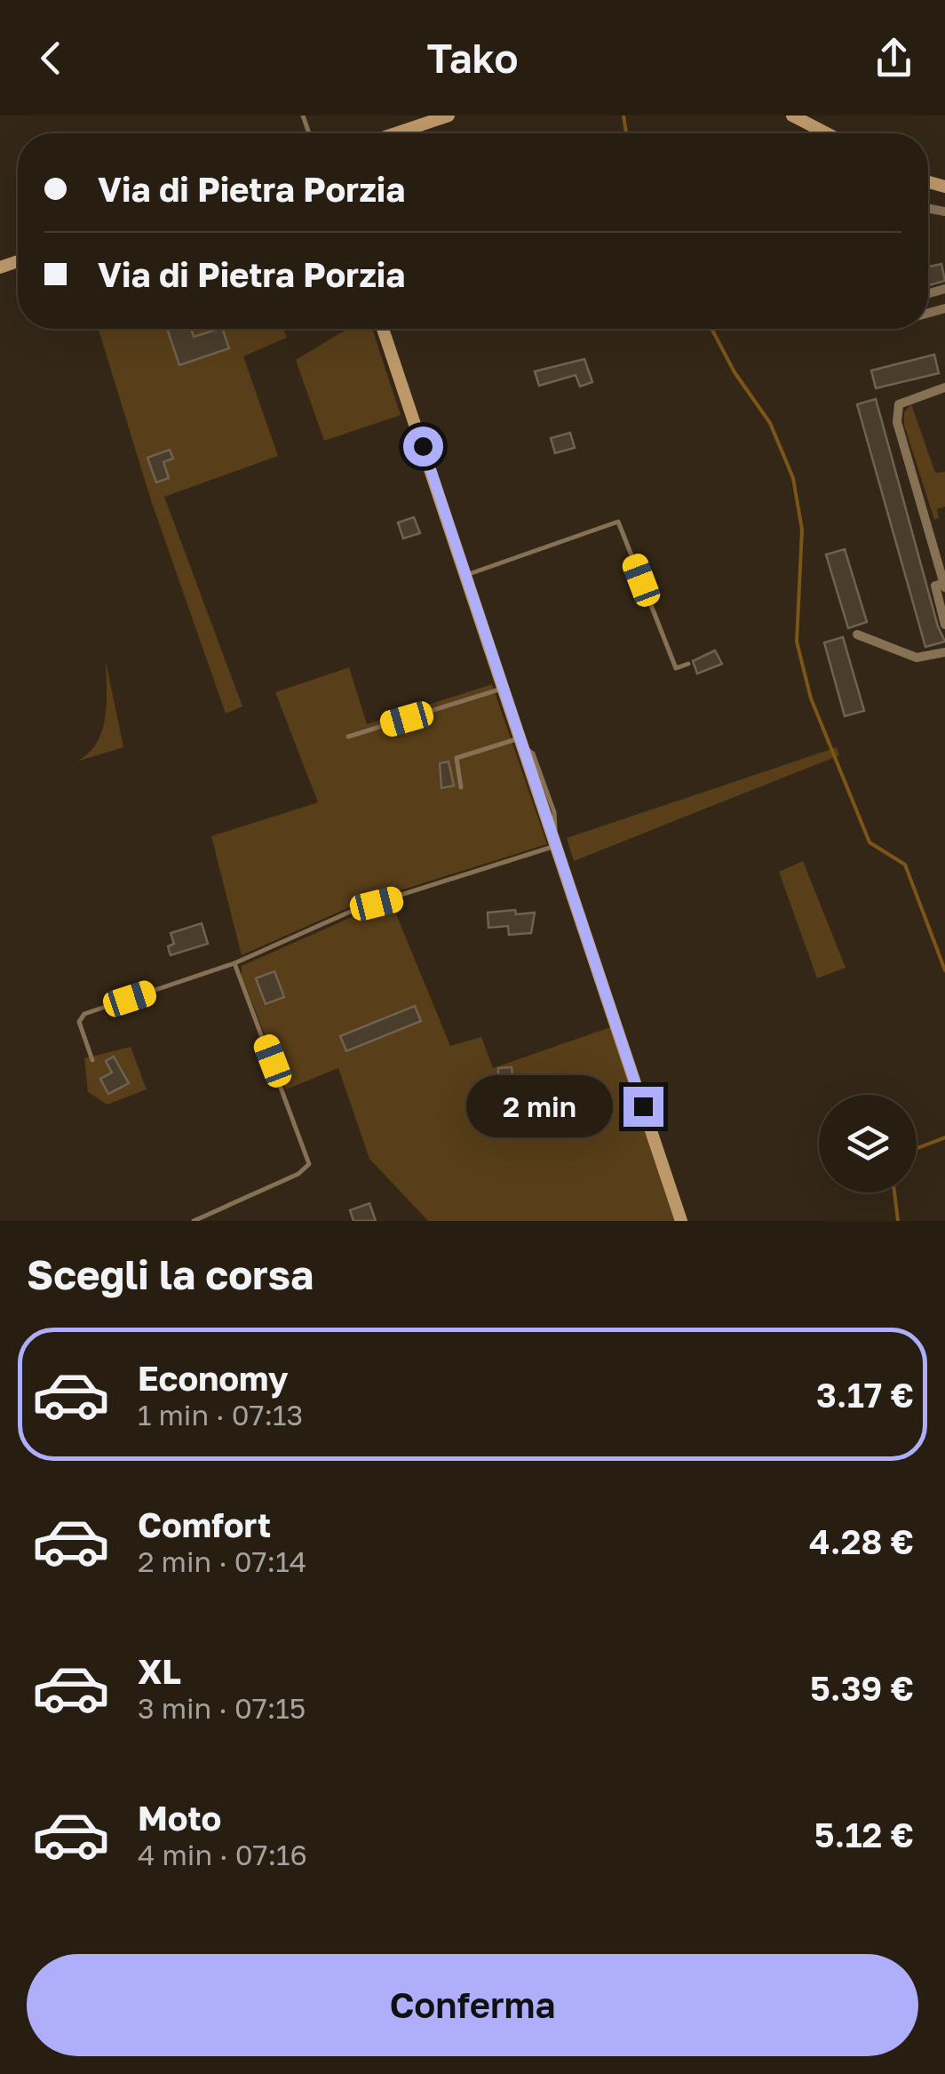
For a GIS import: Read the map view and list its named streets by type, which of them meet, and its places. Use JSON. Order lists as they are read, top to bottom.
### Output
{
  "page": {
    "header": "Tako",
    "banner": ["Via di Pietra Porzia", "Via di Pietra Porzia"],
    "bubble": "2 min",
    "heading": "Scegli la corsa",
    "list": [
      {
        "name": "Economy",
        "note": "1 min · 07:13",
        "value": "3.17 €"
      },
      {
        "name": "Comfort",
        "note": "2 min · 07:14",
        "value": "4.28 €"
      },
      {
        "name": "XL",
        "note": "3 min · 07:15",
        "value": "5.39 €"
      },
      {
        "name": "Moto",
        "note": "4 min · 07:16",
        "value": "5.12 €"
      }
    ],
    "buttons": "Conferma"
  }
}
